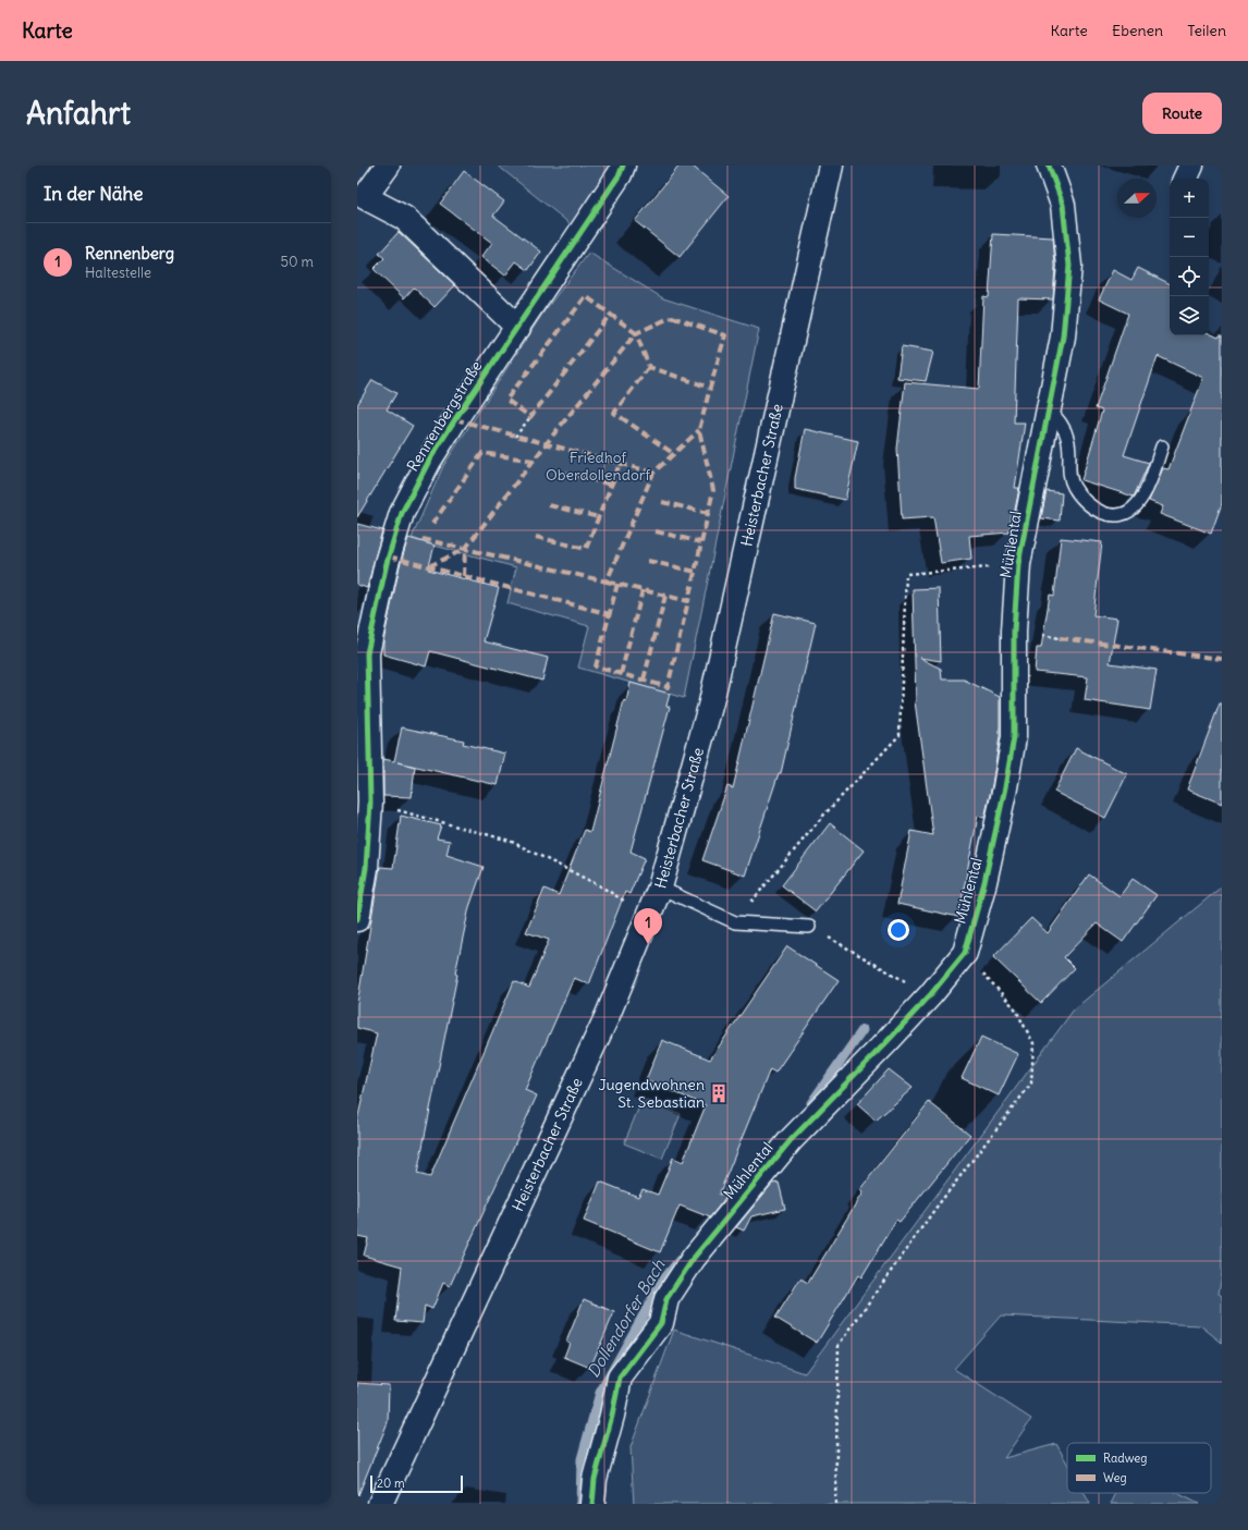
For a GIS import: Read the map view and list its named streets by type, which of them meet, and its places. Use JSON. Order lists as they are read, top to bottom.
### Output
{
  "streets": {
    "street": ["Rennenbergstraße", "Heisterbacher Straße", "Mühlental"]
  },
  "water": ["Dollendorfer Bach"],
  "parks": ["Friedhof Oberdollendorf"],
  "places": {
    "building": ["Jugendwohnen St. Sebastian"]
  },
  "legend": ["Radweg", "Weg"],
  "scale_bar": "20 m",
  "north": "right",
  "page": {
    "header": "Karte",
    "nav": ["Karte", "Ebenen", "Teilen"],
    "buttons": "Route",
    "title": "Anfahrt",
    "heading": "In der Nähe",
    "map_buttons": ["+", "−"],
    "list": [
      {
        "mark": "1",
        "name": "Rennenberg",
        "note": "Haltestelle",
        "value": "50 m"
      }
    ],
    "pins": "1",
    "scale": "20 m"
  }
}
